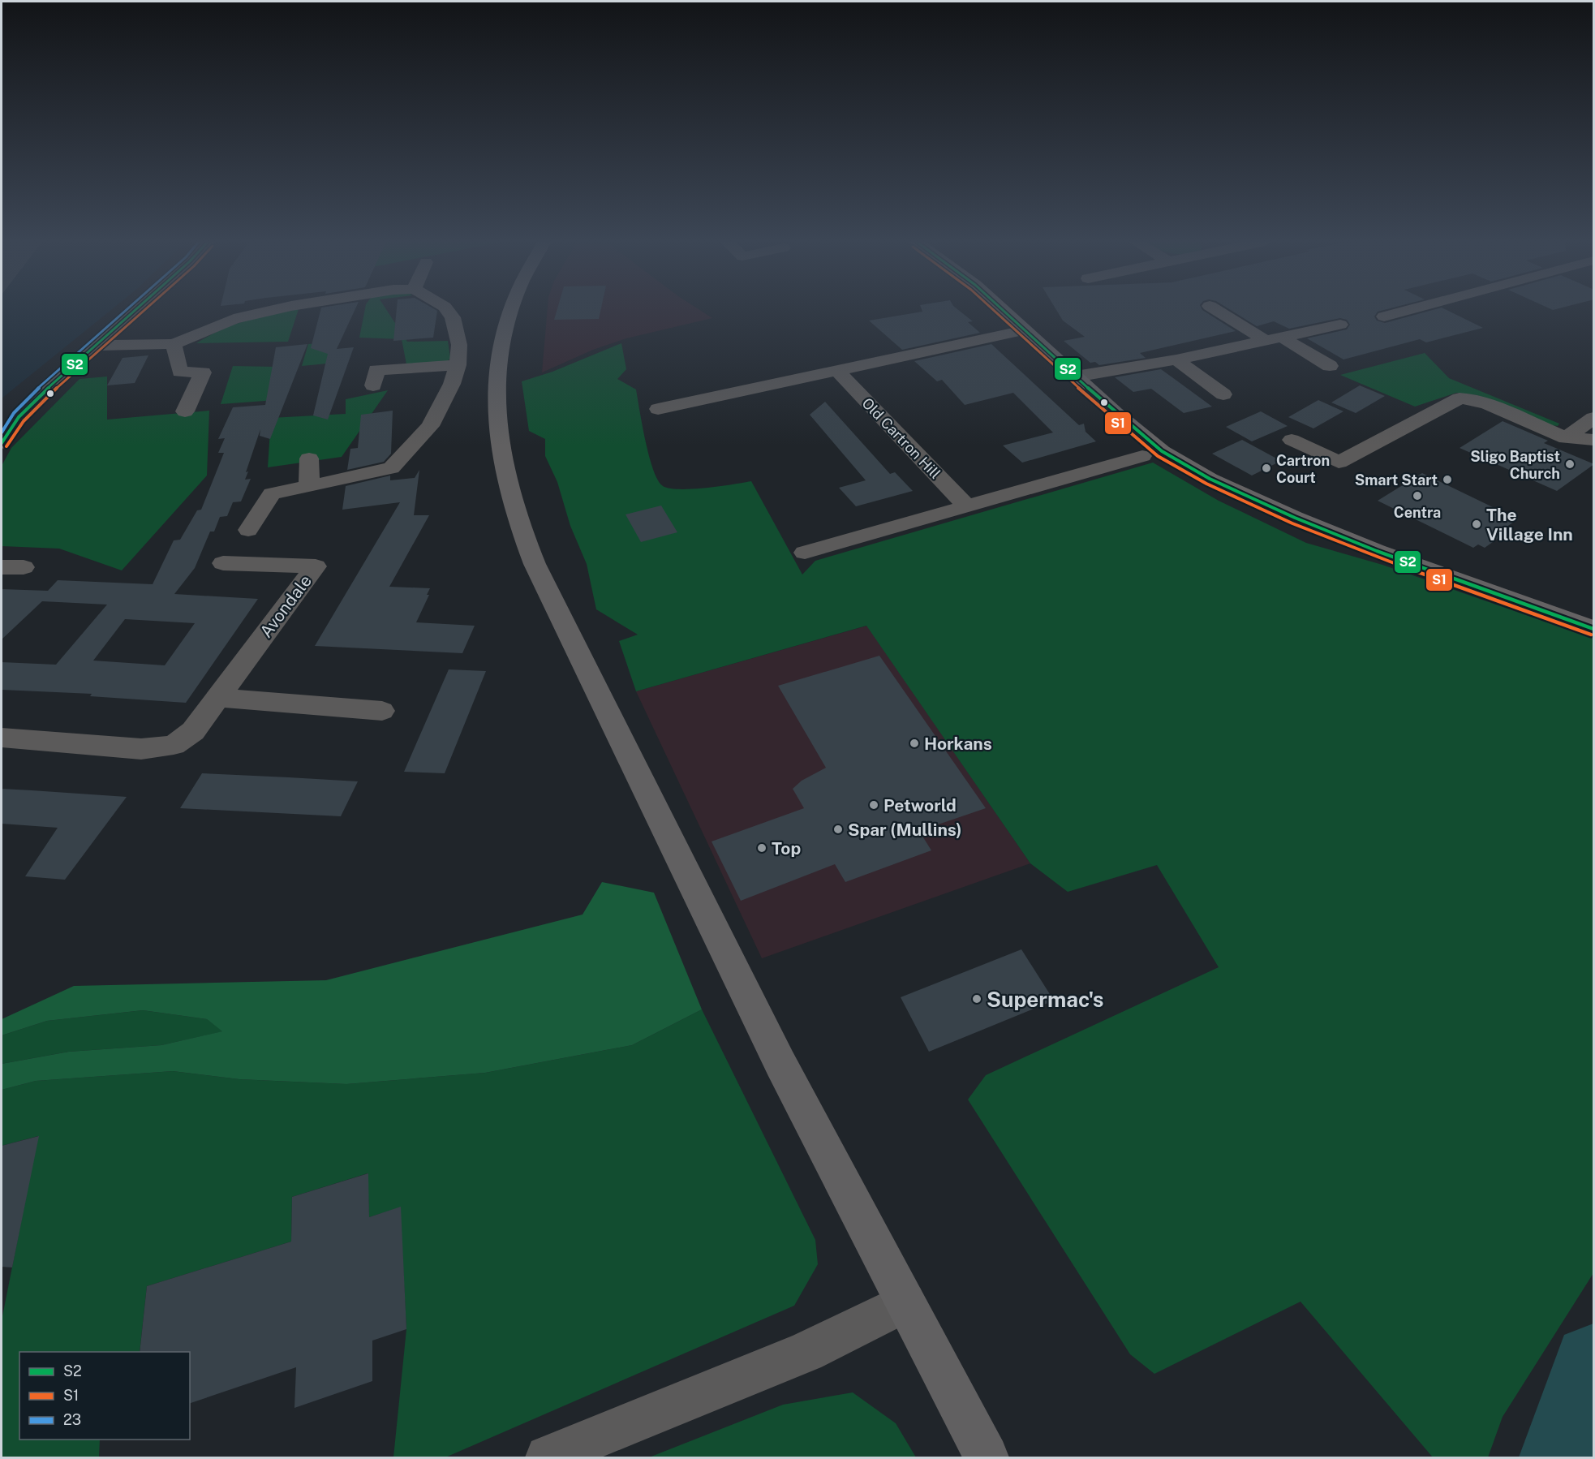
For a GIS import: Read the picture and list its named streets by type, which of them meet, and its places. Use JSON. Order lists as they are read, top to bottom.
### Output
{
  "streets": {
    "street": ["Old Cartron Hill", "Avondale"]
  },
  "places": [
    "Sligo Baptist Church",
    "Cartron Court",
    "Smart Start",
    "Centra",
    "The Village Inn",
    "Horkans",
    "Petworld",
    "Spar (Mullins)",
    "Top",
    "Supermac's"
  ],
  "lines": ["transit line S2", "transit line S1", "transit line 23"],
  "legend": ["S2", "S1", "23"]
}
